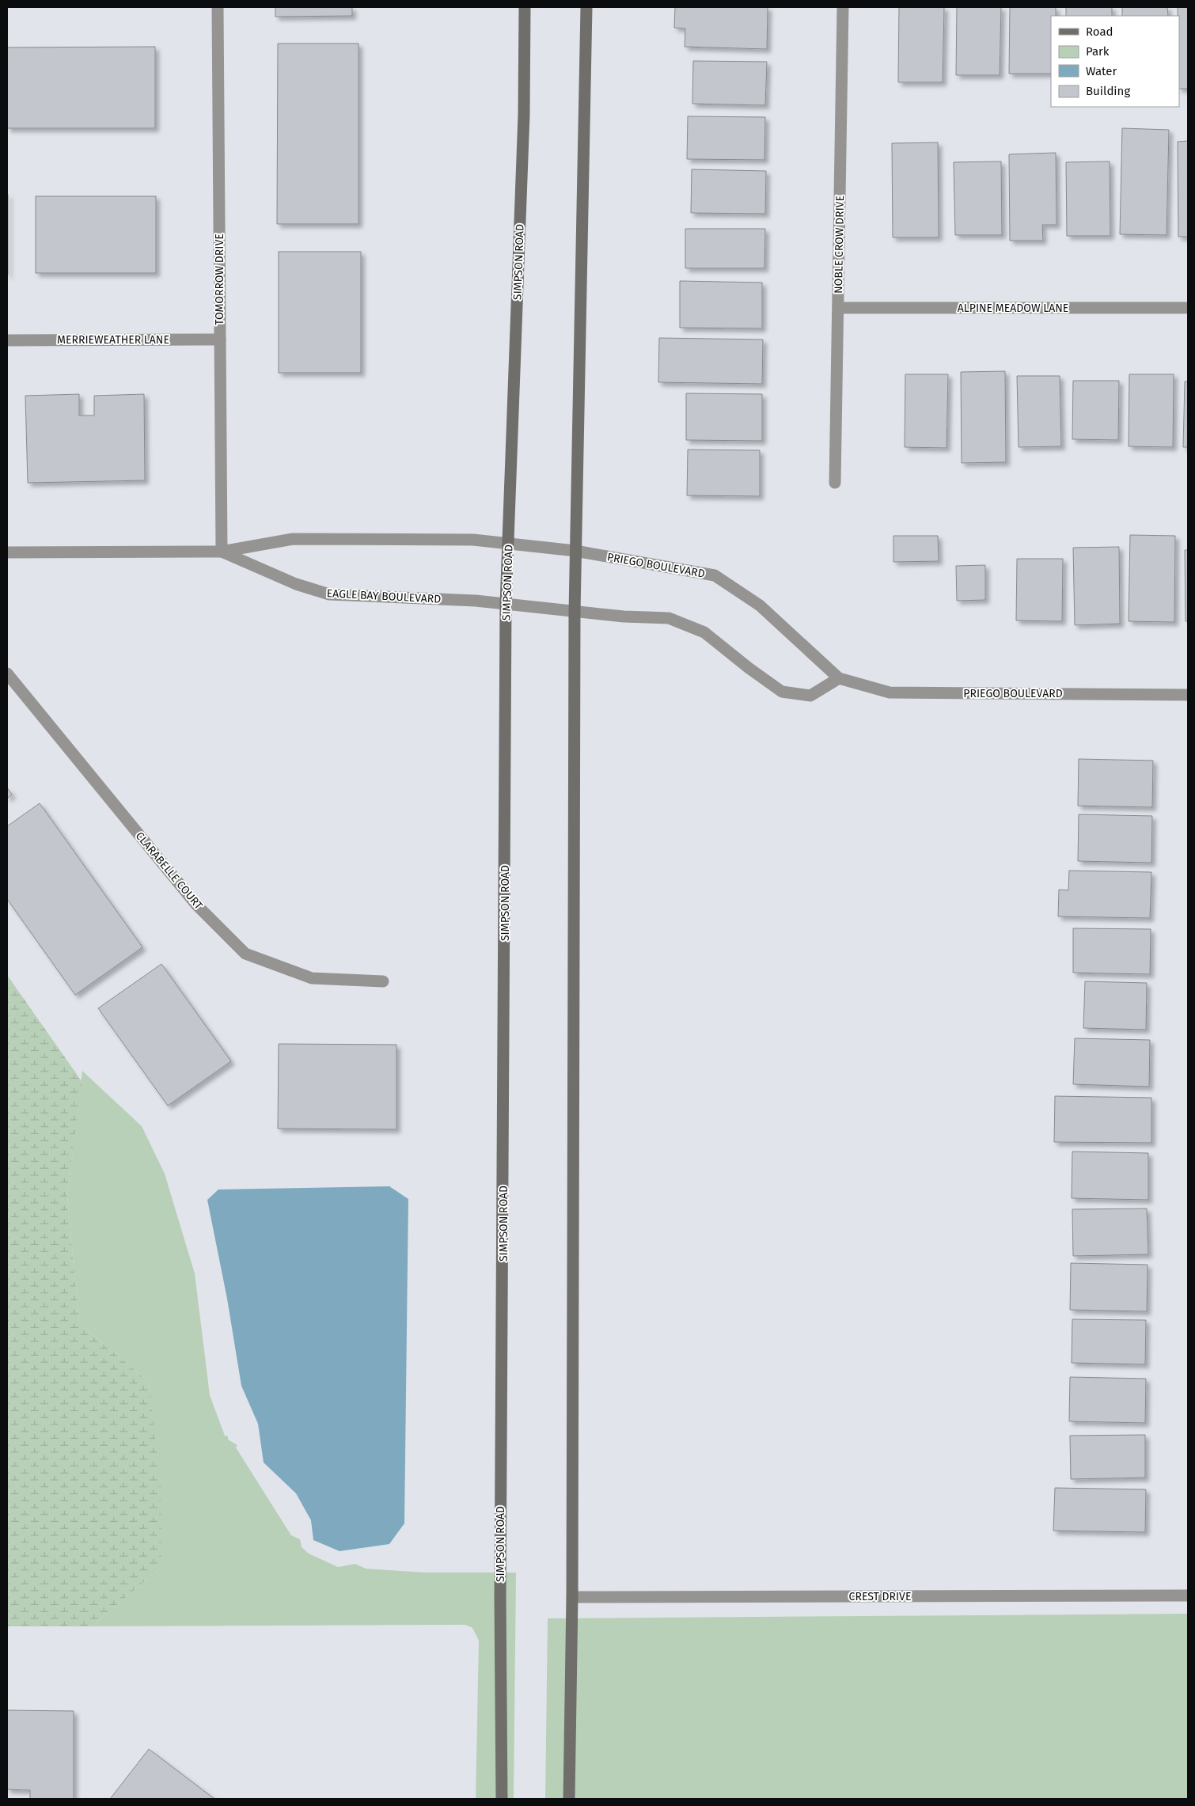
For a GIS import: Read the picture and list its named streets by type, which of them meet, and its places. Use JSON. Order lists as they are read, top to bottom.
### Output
{
  "streets": {
    "main road": ["SIMPSON ROAD"],
    "street": [
      "NOBLE CROW DRIVE",
      "TOMORROW DRIVE",
      "ALPINE MEADOW LANE",
      "MERRIEWEATHER LANE",
      "PRIEGO BOULEVARD",
      "EAGLE BAY BOULEVARD",
      "CLARABELLE COURT",
      "CREST DRIVE"
    ]
  },
  "crossings": [
    ["NOBLE CROW DRIVE", "ALPINE MEADOW LANE"],
    ["SIMPSON ROAD", "PRIEGO BOULEVARD"],
    ["SIMPSON ROAD", "EAGLE BAY BOULEVARD"],
    ["TOMORROW DRIVE", "MERRIEWEATHER LANE"],
    ["TOMORROW DRIVE", "EAGLE BAY BOULEVARD"],
    ["PRIEGO BOULEVARD", "EAGLE BAY BOULEVARD"]
  ],
  "legend": [
    "Road",
    "Park",
    "Water",
    "Building"
  ]
}
